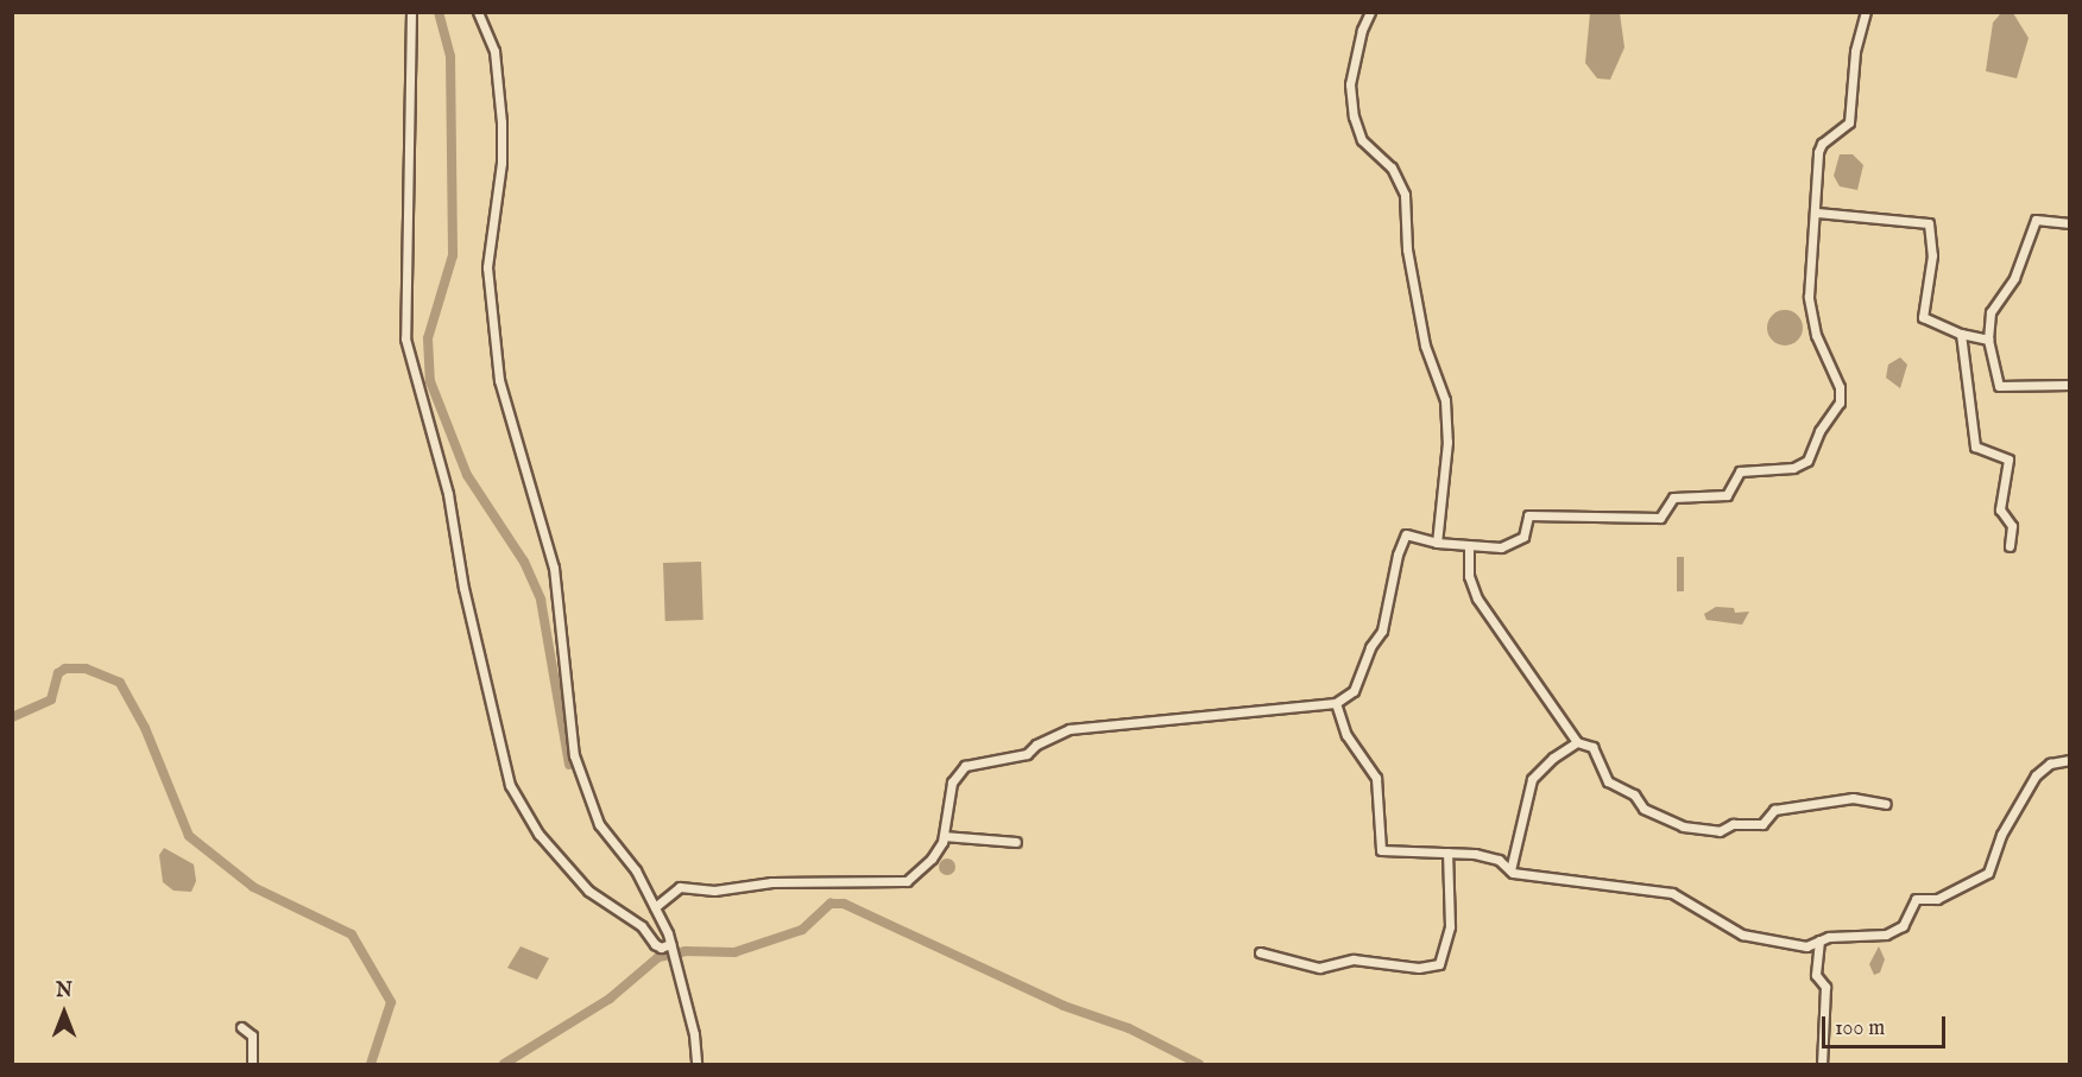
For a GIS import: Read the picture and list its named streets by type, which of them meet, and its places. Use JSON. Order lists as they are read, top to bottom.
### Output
{
  "scale_bar": "100 m",
  "north": "top"
}
